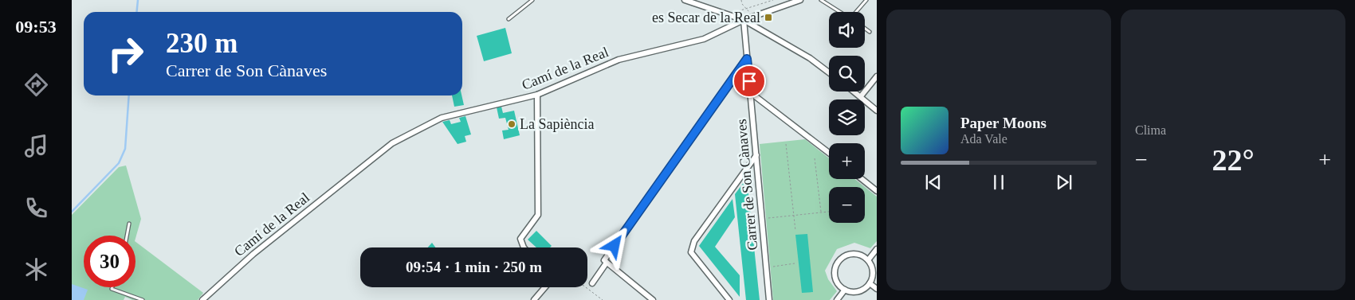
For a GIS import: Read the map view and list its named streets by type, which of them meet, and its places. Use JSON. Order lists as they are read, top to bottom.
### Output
{
  "streets": {
    "street": ["Camí de la Real", "Carrer de Son Cànaves"]
  },
  "crossings": [
    ["Camí de la Real", "Carrer de Son Cànaves"]
  ],
  "places": {
    "transit": ["es Secar de la Real"],
    "other": ["La Sapiència"]
  },
  "page": {
    "tabs": "09:53",
    "tile": "Clima",
    "map_buttons": ["+", "−"],
    "turn": ["230 m", "Carrer de Son Cànaves"],
    "song": ["Paper Moons", "Ada Vale"],
    "heat": ["−", "22°", "+"],
    "limit": "30",
    "trip": "09:54 · 1 min · 250 m"
  }
}
